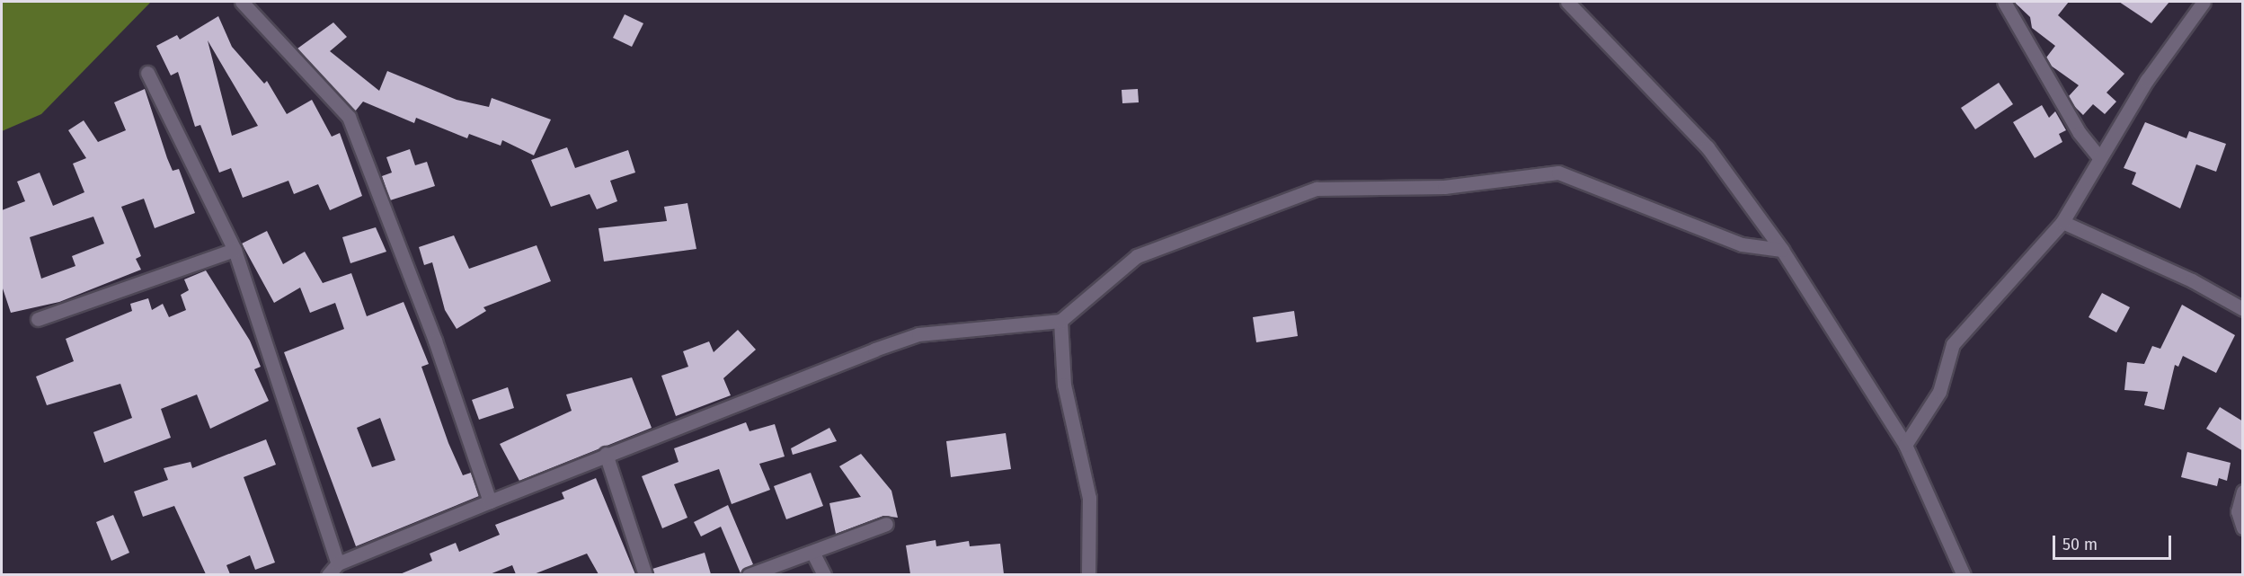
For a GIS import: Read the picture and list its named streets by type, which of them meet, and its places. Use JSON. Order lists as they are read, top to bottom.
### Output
{
  "scale_bar": "50 m"
}
